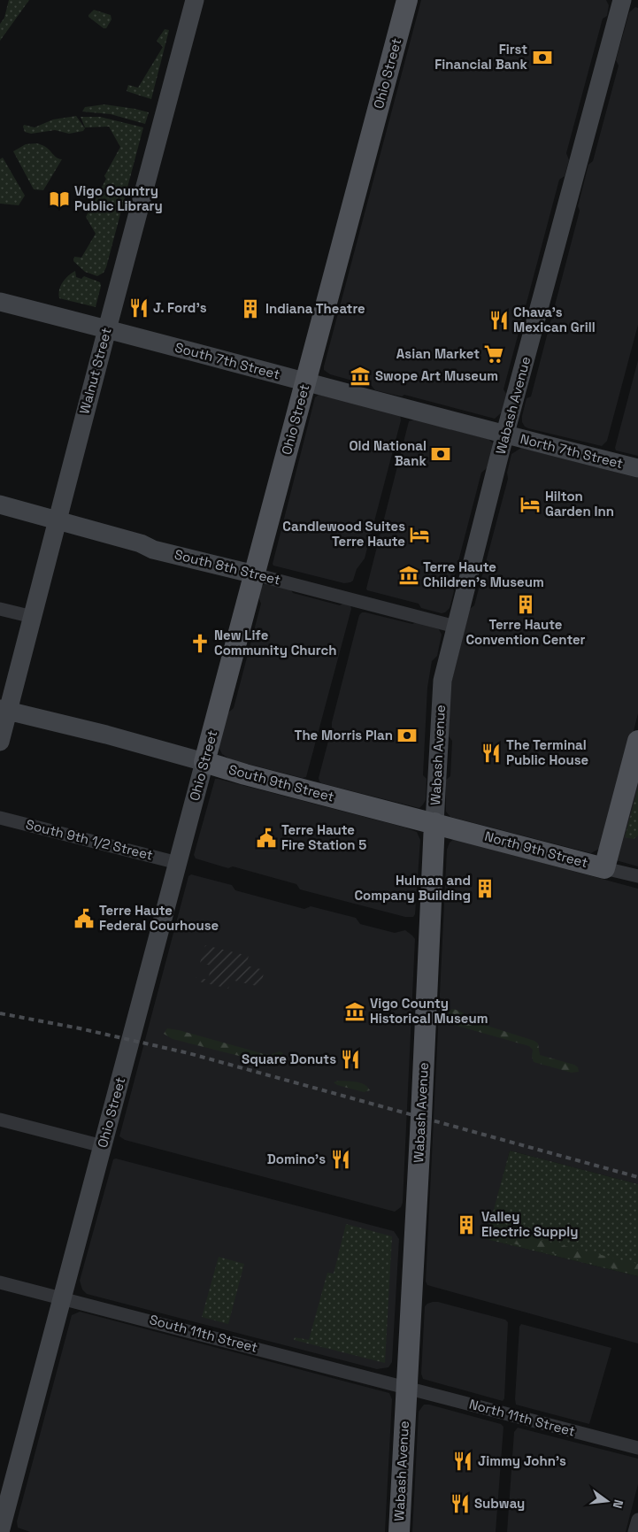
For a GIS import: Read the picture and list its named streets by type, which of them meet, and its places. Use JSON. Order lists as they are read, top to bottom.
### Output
{
  "streets": {
    "main road": [
      "Ohio Street",
      "Wabash Avenue",
      "South 9th Street",
      "North 9th Street"
    ],
    "street": [
      "South 7th Street",
      "Walnut Street",
      "North 7th Street",
      "South 8th Street",
      "South 9th 1/2 Street",
      "South 11th Street",
      "North 11th Street"
    ]
  },
  "crossings": [
    ["Ohio Street", "South 7th Street"],
    ["Ohio Street", "South 8th Street"],
    ["Ohio Street", "South 9th Street"],
    ["Ohio Street", "South 9th 1/2 Street"],
    ["Ohio Street", "South 11th Street"],
    ["South 7th Street", "Walnut Street"],
    ["South 7th Street", "Wabash Avenue"],
    ["South 7th Street", "North 7th Street"],
    ["Walnut Street", "South 8th Street"],
    ["Walnut Street", "South 9th Street"],
    ["Wabash Avenue", "North 7th Street"],
    ["Wabash Avenue", "South 8th Street"],
    ["Wabash Avenue", "South 9th Street"],
    ["Wabash Avenue", "North 9th Street"],
    ["Wabash Avenue", "South 11th Street"],
    ["Wabash Avenue", "North 11th Street"],
    ["South 9th Street", "North 9th Street"],
    ["South 11th Street", "North 11th Street"]
  ],
  "places": {
    "bank": ["First Financial Bank", "Old National Bank", "The Morris Plan"],
    "library": ["Vigo Country Public Library"],
    "restaurant": [
      "J. Ford’s",
      "Chava's Mexican Grill",
      "The Terminal Public House",
      "Square Donuts",
      "Domino's",
      "Jimmy John's",
      "Subway"
    ],
    "building": [
      "Indiana Theatre",
      "Terre Haute Convention Center",
      "Hulman and Company Building",
      "Valley Electric Supply"
    ],
    "supermarket": ["Asian Market"],
    "museum": ["Swope Art Museum", "Terre Haute Children's Museum", "Vigo County Historical Museum"],
    "hotel": ["Hilton Garden Inn", "Candlewood Suites Terre Haute"],
    "church": ["New Life Community Church"],
    "public building": ["Terre Haute Fire Station 5", "Terre Haute Federal Courhouse"]
  },
  "north": "right"
}
